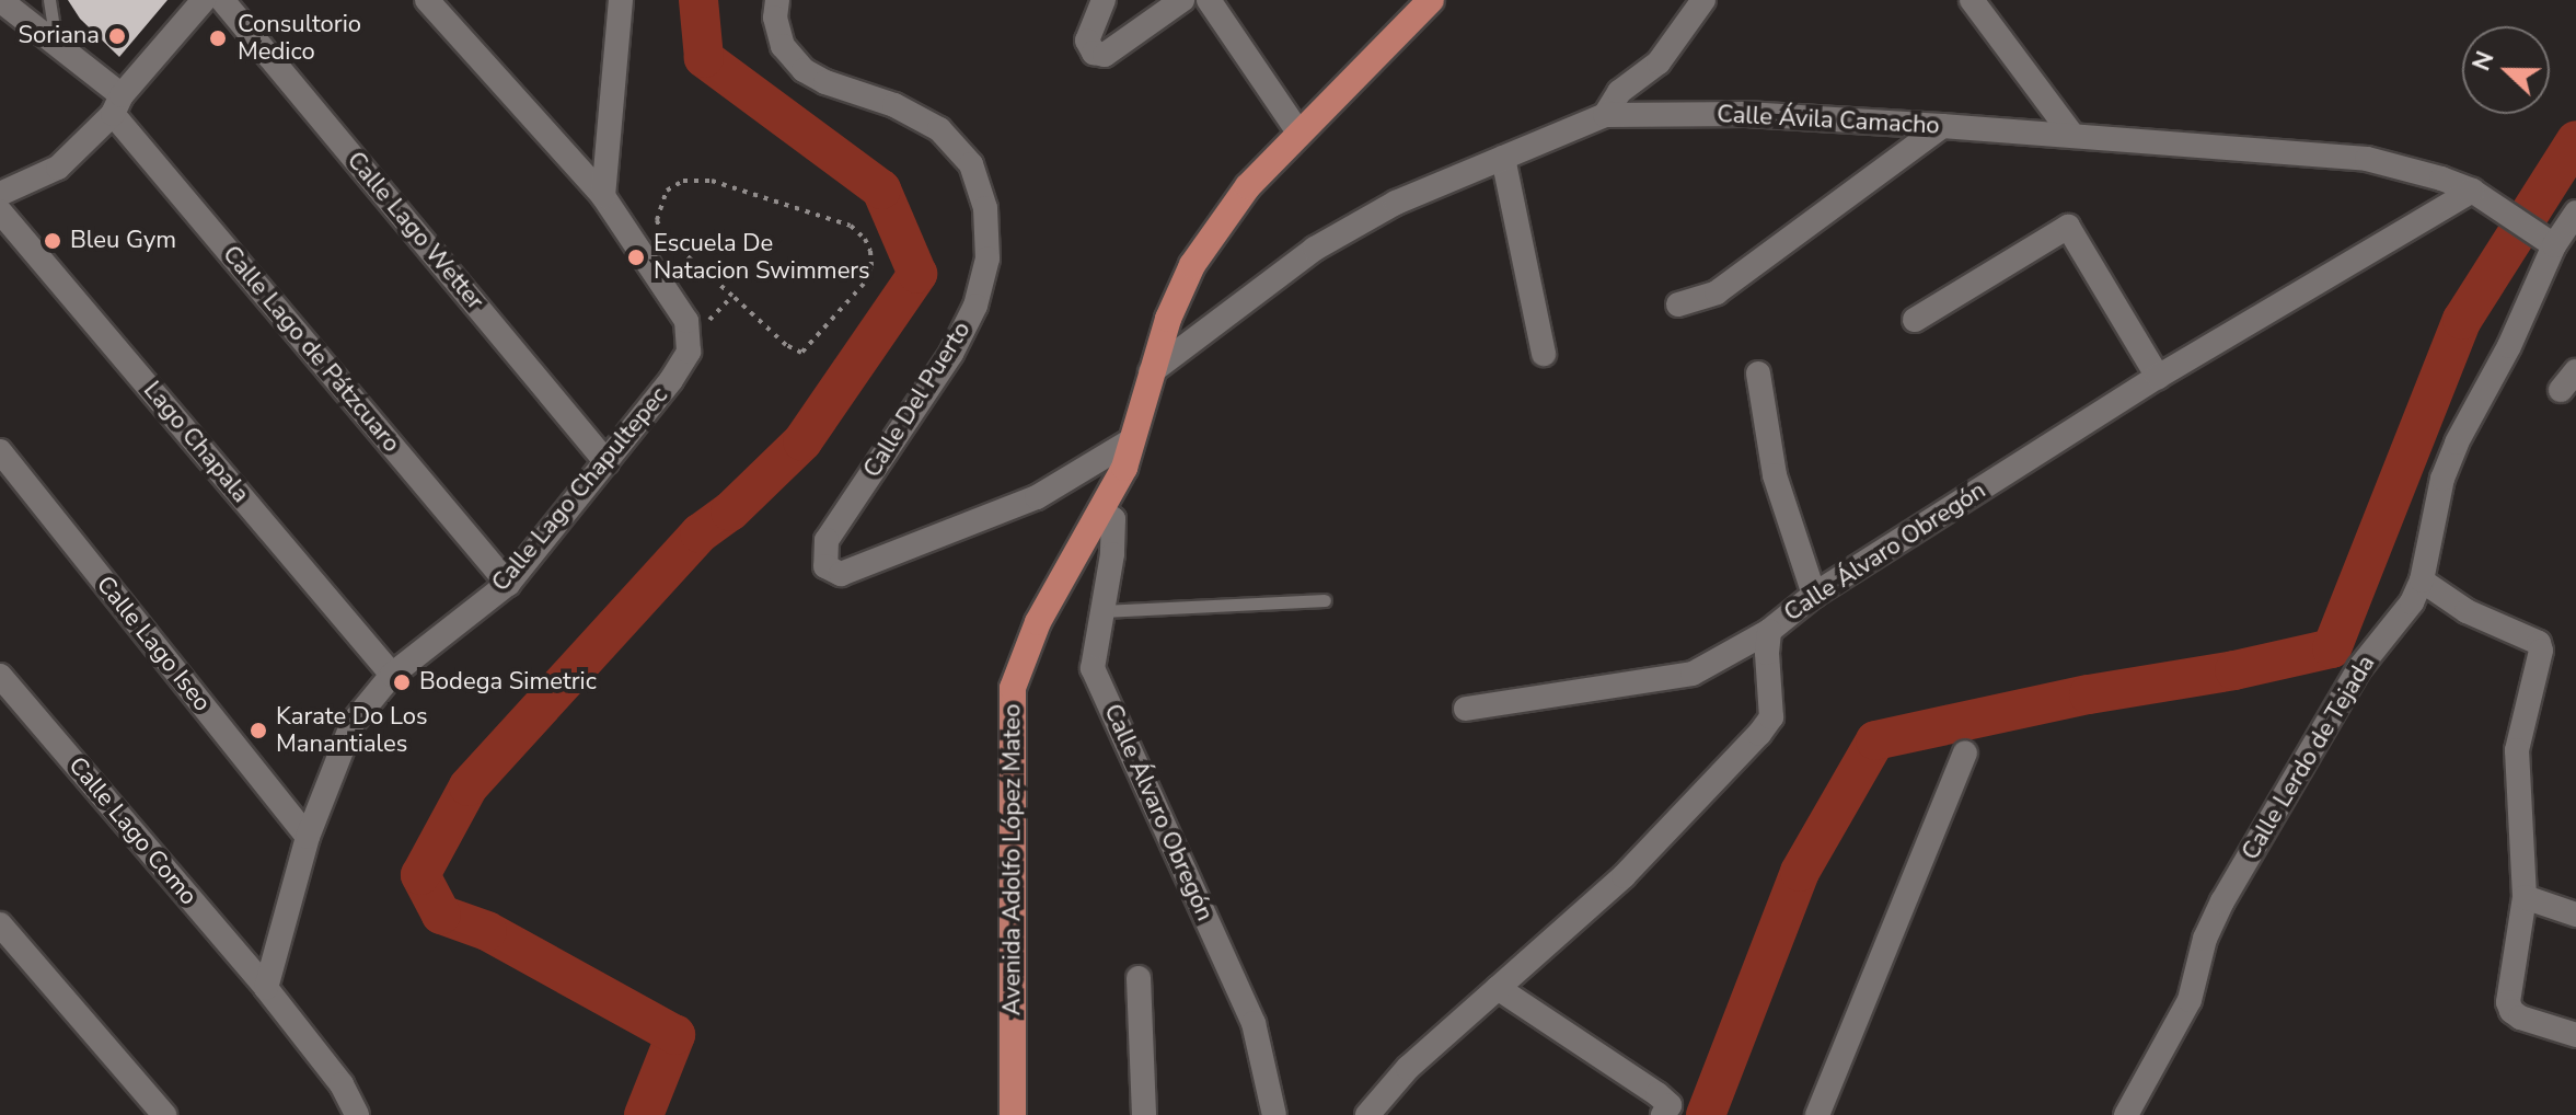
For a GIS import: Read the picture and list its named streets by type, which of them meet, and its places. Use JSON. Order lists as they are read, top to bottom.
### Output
{
  "streets": {
    "main road": ["Avenida Adolfo López Mateo"],
    "street": [
      "Calle Ávila Camacho",
      "Calle Lago Wetter",
      "Calle Lago de Pátzcuaro",
      "Calle Del Puerto",
      "Lago Chapala",
      "Calle Lago Chapultepec",
      "Calle Álvaro Obregón",
      "Calle Lago Iseo",
      "Calle Lerdo de Tejada",
      "Calle Lago Como"
    ]
  },
  "crossings": [
    ["Calle Ávila Camacho", "Calle Álvaro Obregón"],
    ["Calle Ávila Camacho", "Calle Lerdo de Tejada"],
    ["Calle Ávila Camacho", "Avenida Adolfo López Mateo"],
    ["Calle Lago Wetter", "Calle Lago Chapultepec"],
    ["Calle Lago de Pátzcuaro", "Calle Lago Chapultepec"],
    ["Calle Del Puerto", "Avenida Adolfo López Mateo"],
    ["Lago Chapala", "Calle Lago Chapultepec"],
    ["Calle Lago Chapultepec", "Calle Lago Iseo"],
    ["Calle Lago Chapultepec", "Calle Lago Como"],
    ["Calle Álvaro Obregón", "Avenida Adolfo López Mateo"]
  ],
  "places": [
    "Soriana",
    "Consultorio Medico",
    "Bleu Gym",
    "Escuela De Natacion Swimmers",
    "Bodega Simetric",
    "Karate Do Los Manantiales"
  ],
  "north": "left"
}
